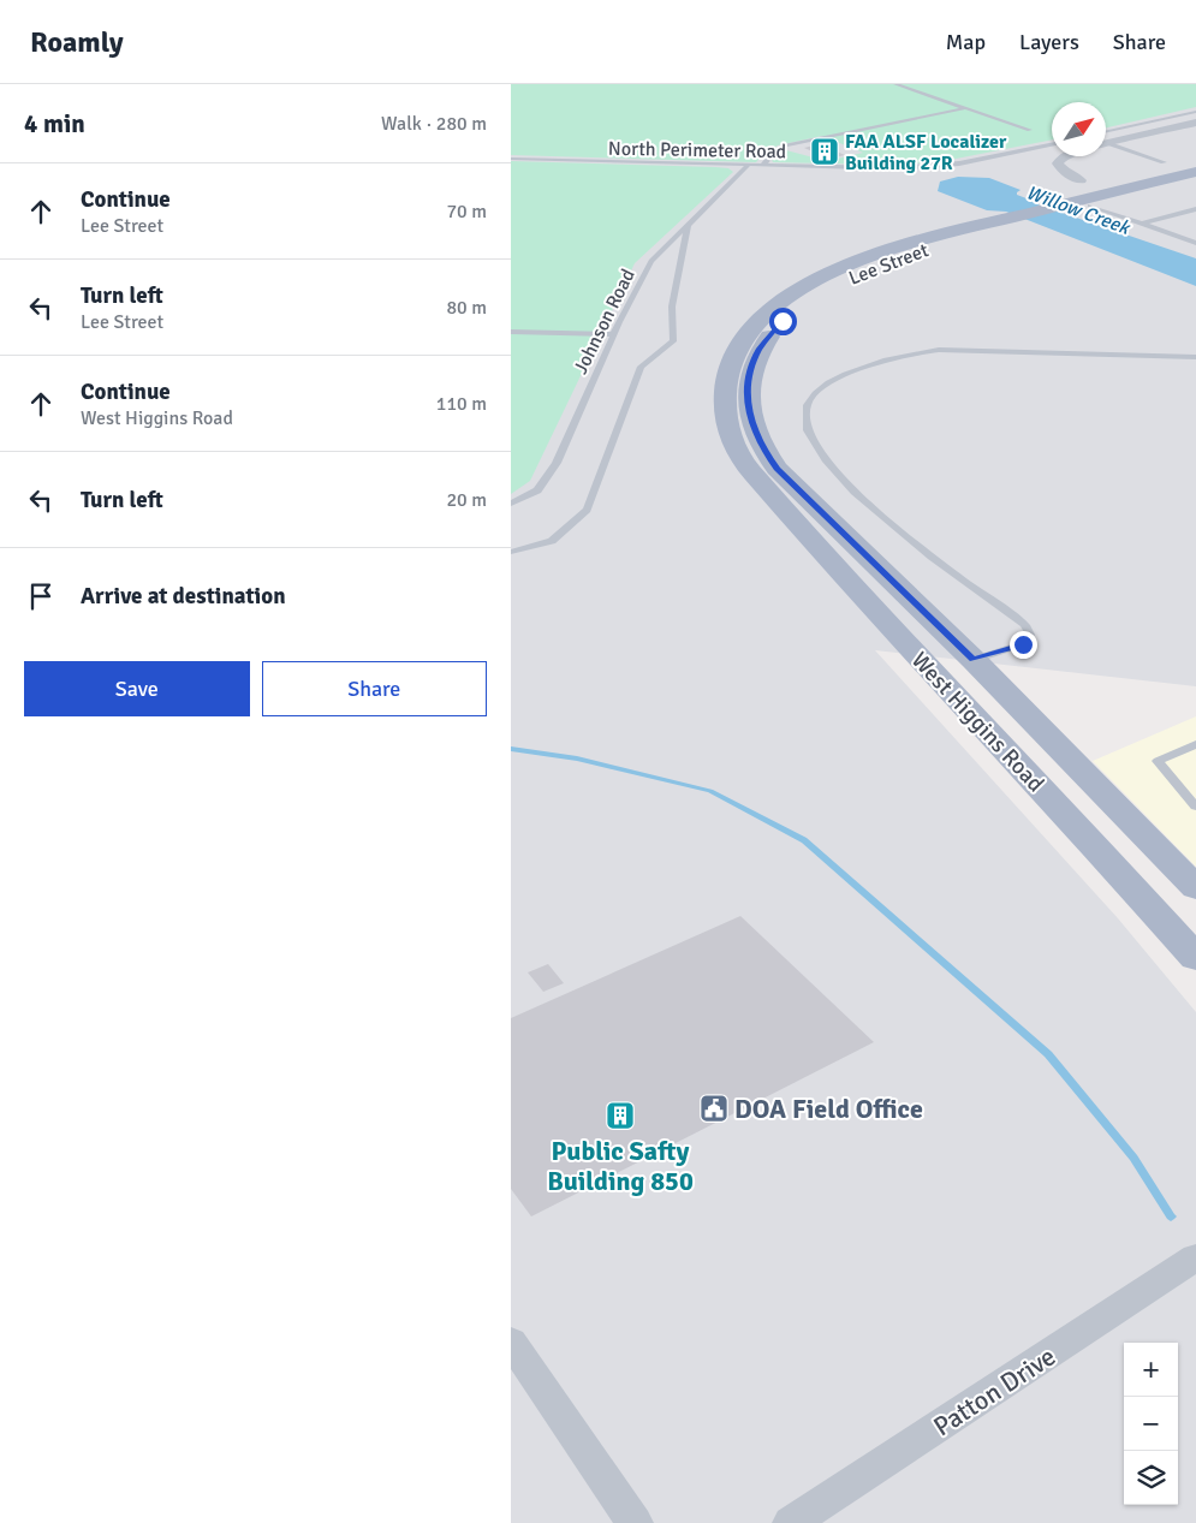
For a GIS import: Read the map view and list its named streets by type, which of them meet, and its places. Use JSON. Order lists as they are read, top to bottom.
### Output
{
  "streets": {
    "main road": ["Lee Street", "West Higgins Road"],
    "street": ["Patton Drive"],
    "lane": ["North Perimeter Road", "Johnson Road"]
  },
  "crossings": [
    ["North Perimeter Road", "Johnson Road"],
    ["Lee Street", "West Higgins Road"]
  ],
  "water": ["Willow Creek"],
  "places": {
    "building": ["FAA ALSF Localizer Building 27R", "Public Safty Building 850"],
    "public building": ["DOA Field Office"]
  },
  "north": "top right",
  "page": {
    "header": "Roamly",
    "nav": ["Map", "Layers", "Share"],
    "heading": ["4 min", "Walk · 280 m"],
    "list": [
      ["Continue", "Lee Street", "70 m"],
      ["Turn left", "Lee Street", "80 m"],
      ["Continue", "West Higgins Road", "110 m"],
      ["Turn left", "20 m"],
      "Arrive at destination"
    ],
    "buttons": ["Save", "Share"],
    "map_buttons": ["+", "−"]
  }
}
